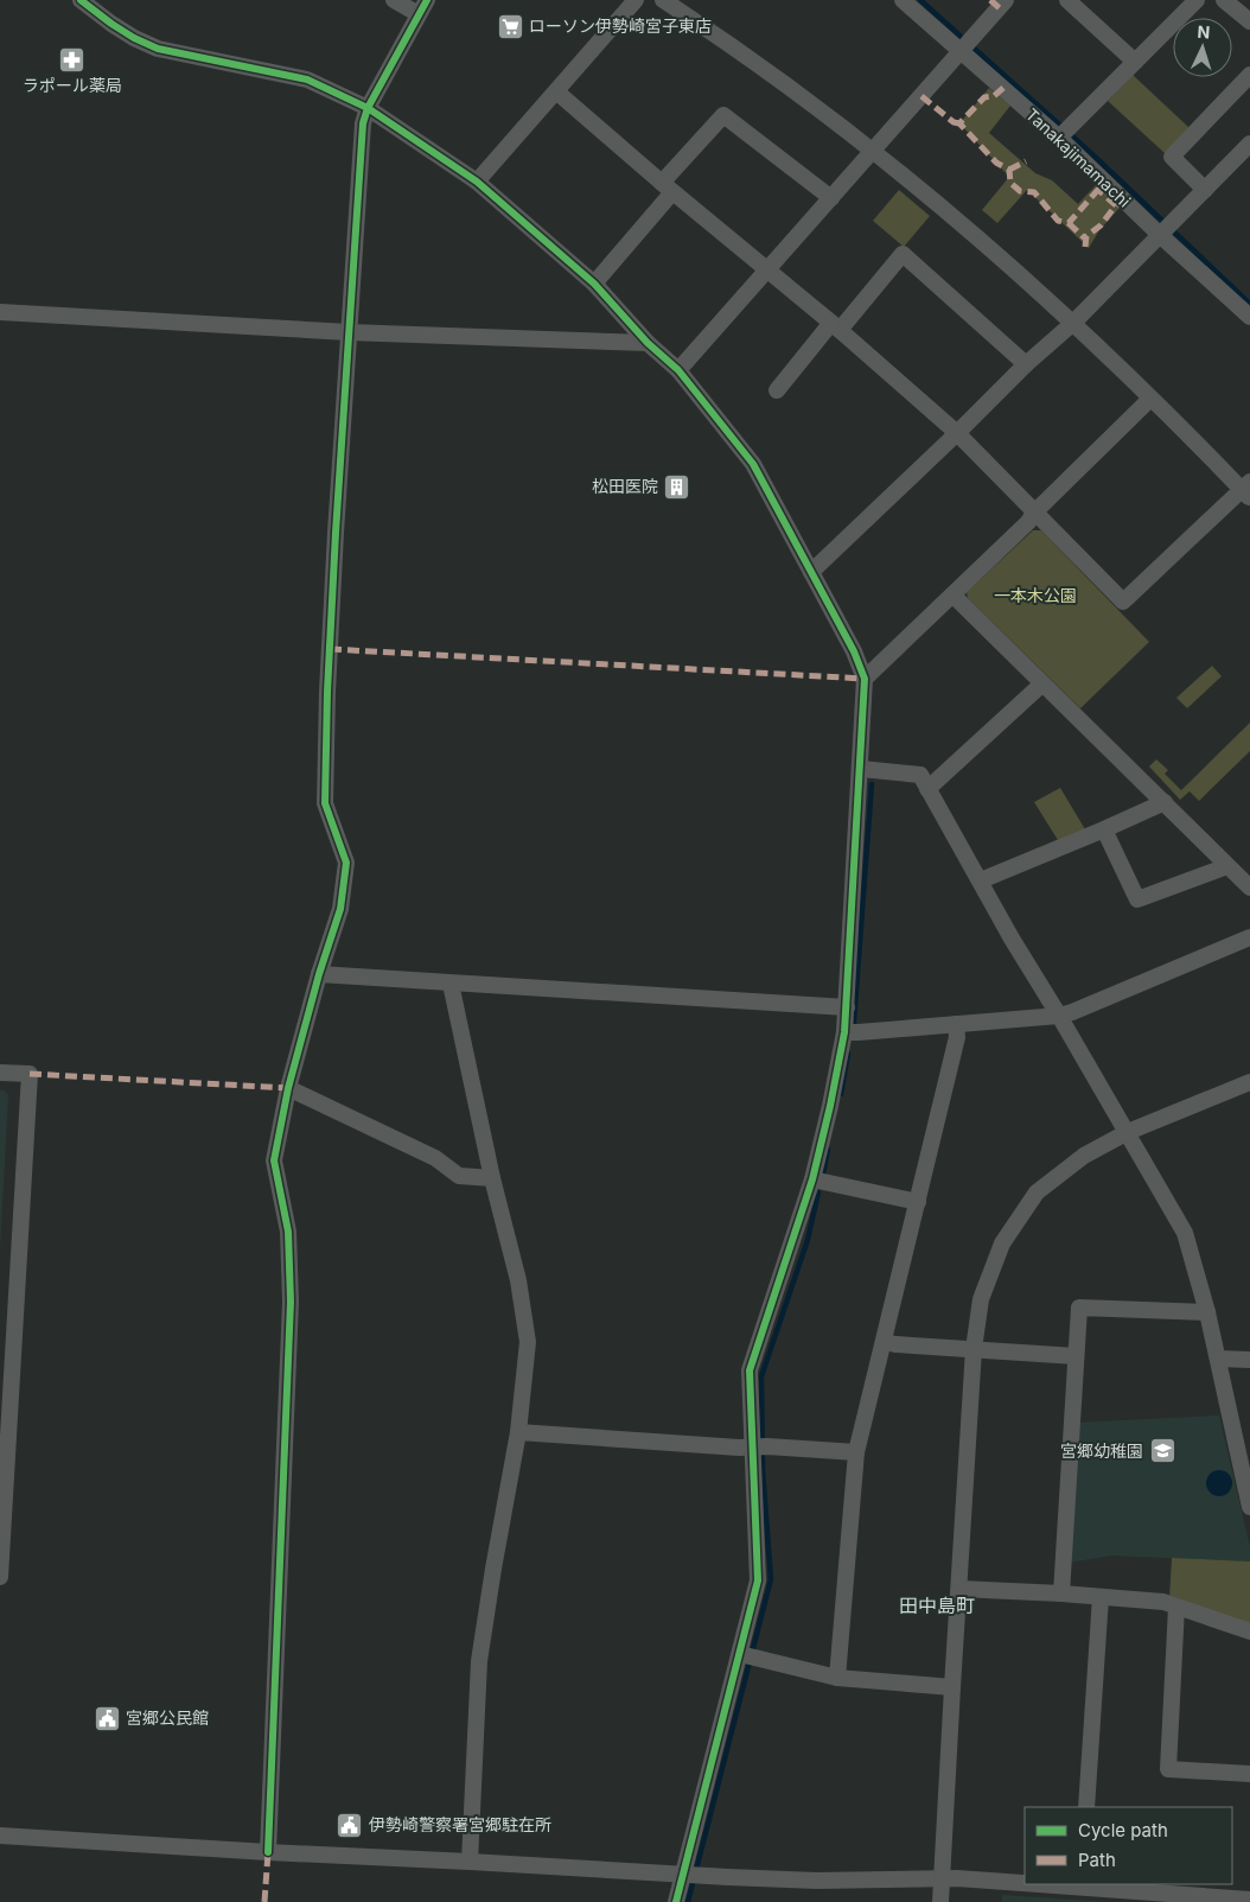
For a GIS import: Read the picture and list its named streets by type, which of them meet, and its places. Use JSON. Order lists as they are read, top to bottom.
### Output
{
  "streets": {
    "street": ["Tanakajimamachi"]
  },
  "districts": ["田中島町"],
  "parks": ["一本木公園"],
  "places": {
    "supermarket": ["ローソン伊勢崎宮子東店"],
    "pharmacy": ["ラポール薬局"],
    "building": ["松田医院"],
    "school or university": ["宮郷幼稚園"],
    "public building": ["宮郷公民館", "伊勢崎警察署宮郷駐在所"]
  },
  "legend": ["Cycle path", "Path"],
  "north": "top"
}
